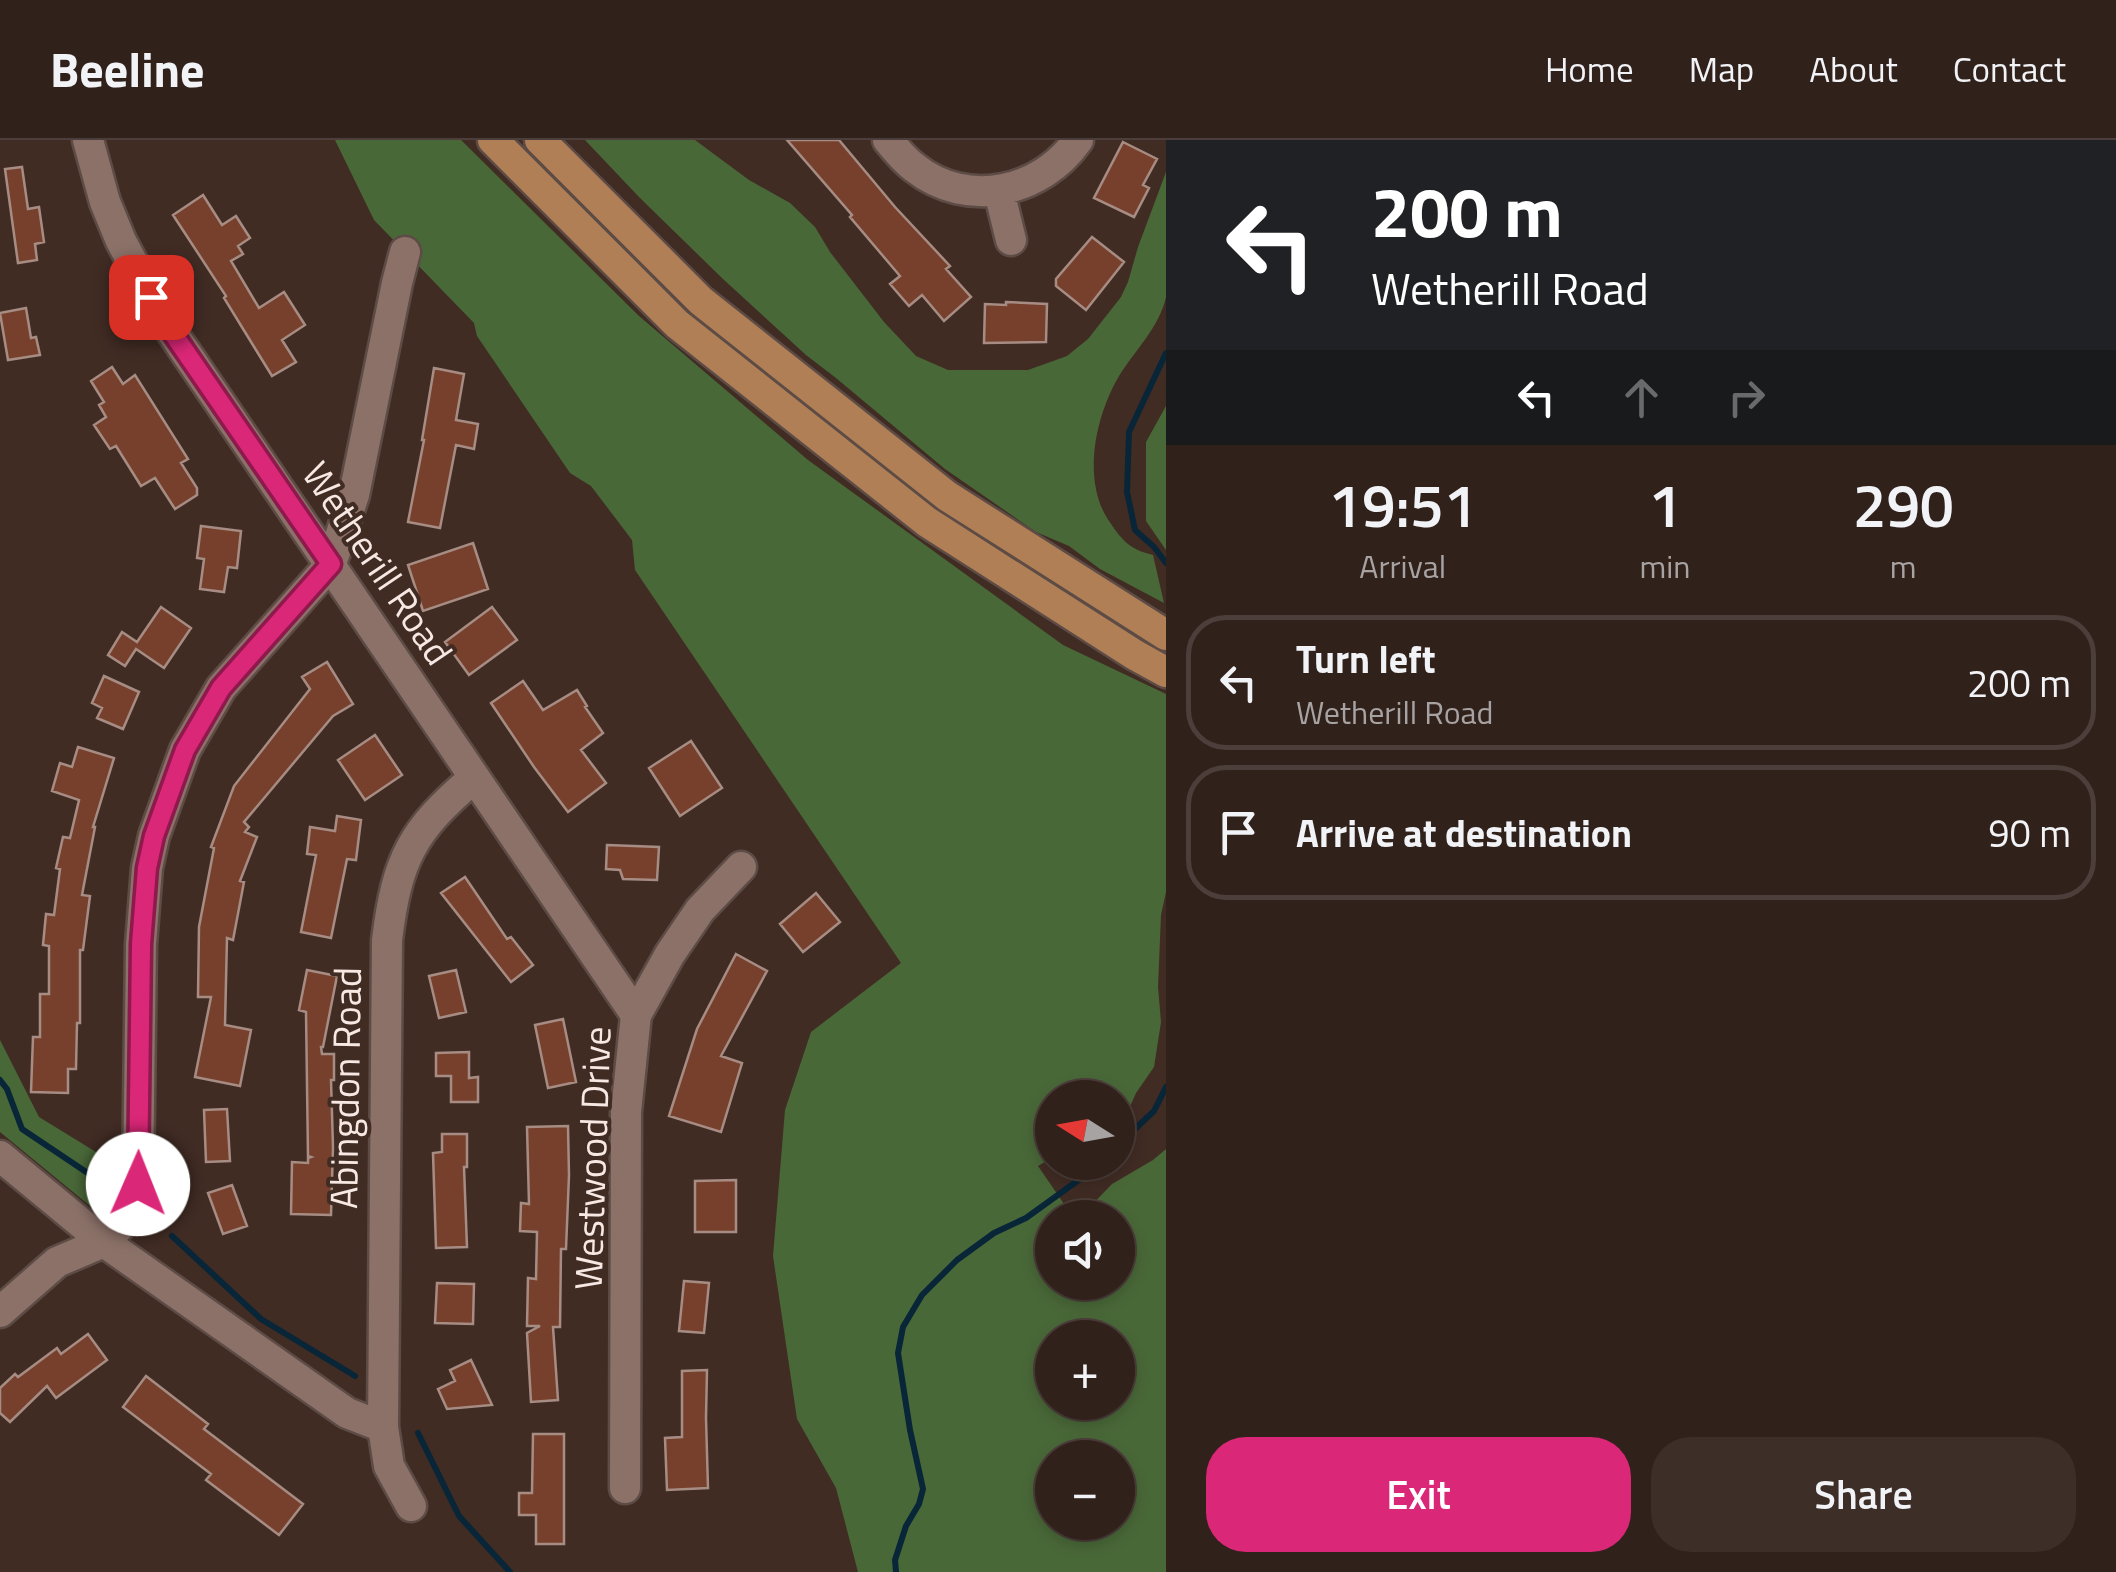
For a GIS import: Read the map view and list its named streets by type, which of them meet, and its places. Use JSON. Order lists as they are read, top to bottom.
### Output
{
  "streets": {
    "street": ["Wetherill Road", "Abingdon Road", "Westwood Drive"]
  },
  "crossings": [
    ["Wetherill Road", "Abingdon Road"],
    ["Wetherill Road", "Westwood Drive"]
  ],
  "north": "left",
  "page": {
    "header": "Beeline",
    "nav": [
      "Home",
      "Map",
      "About",
      "Contact"
    ],
    "turn": ["200 m", "Wetherill Road"],
    "eta": [
      "19:51",
      "Arrival",
      "1",
      "min",
      "290",
      "m"
    ],
    "list": [
      {
        "name": "Turn left",
        "note": "Wetherill Road",
        "value": "200 m"
      },
      {
        "name": "Arrive at destination",
        "value": "90 m"
      }
    ],
    "map_buttons": ["+", "−"],
    "buttons": ["Exit", "Share"]
  }
}
